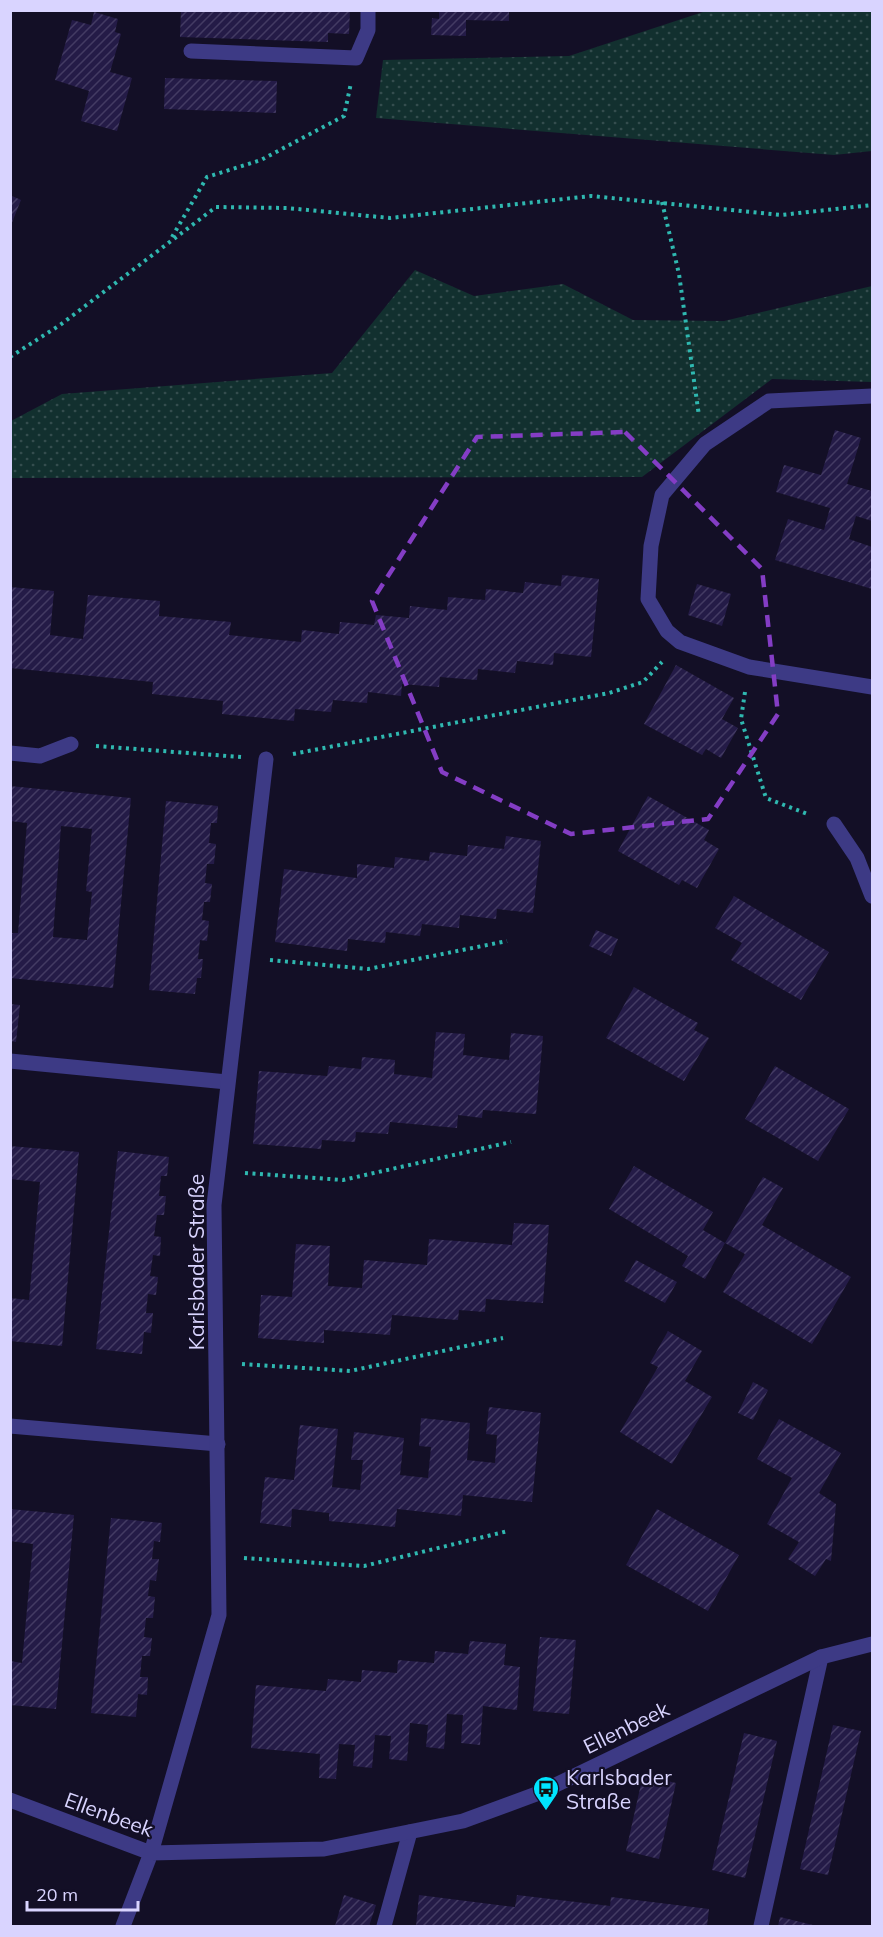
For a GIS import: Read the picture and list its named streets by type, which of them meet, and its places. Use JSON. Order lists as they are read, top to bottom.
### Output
{
  "streets": {
    "street": ["Karlsbader Straße", "Ellenbeek"]
  },
  "crossings": [
    ["Karlsbader Straße", "Ellenbeek"]
  ],
  "places": {
    "bus stop": ["Karlsbader Straße"]
  },
  "scale_bar": "20 m"
}
